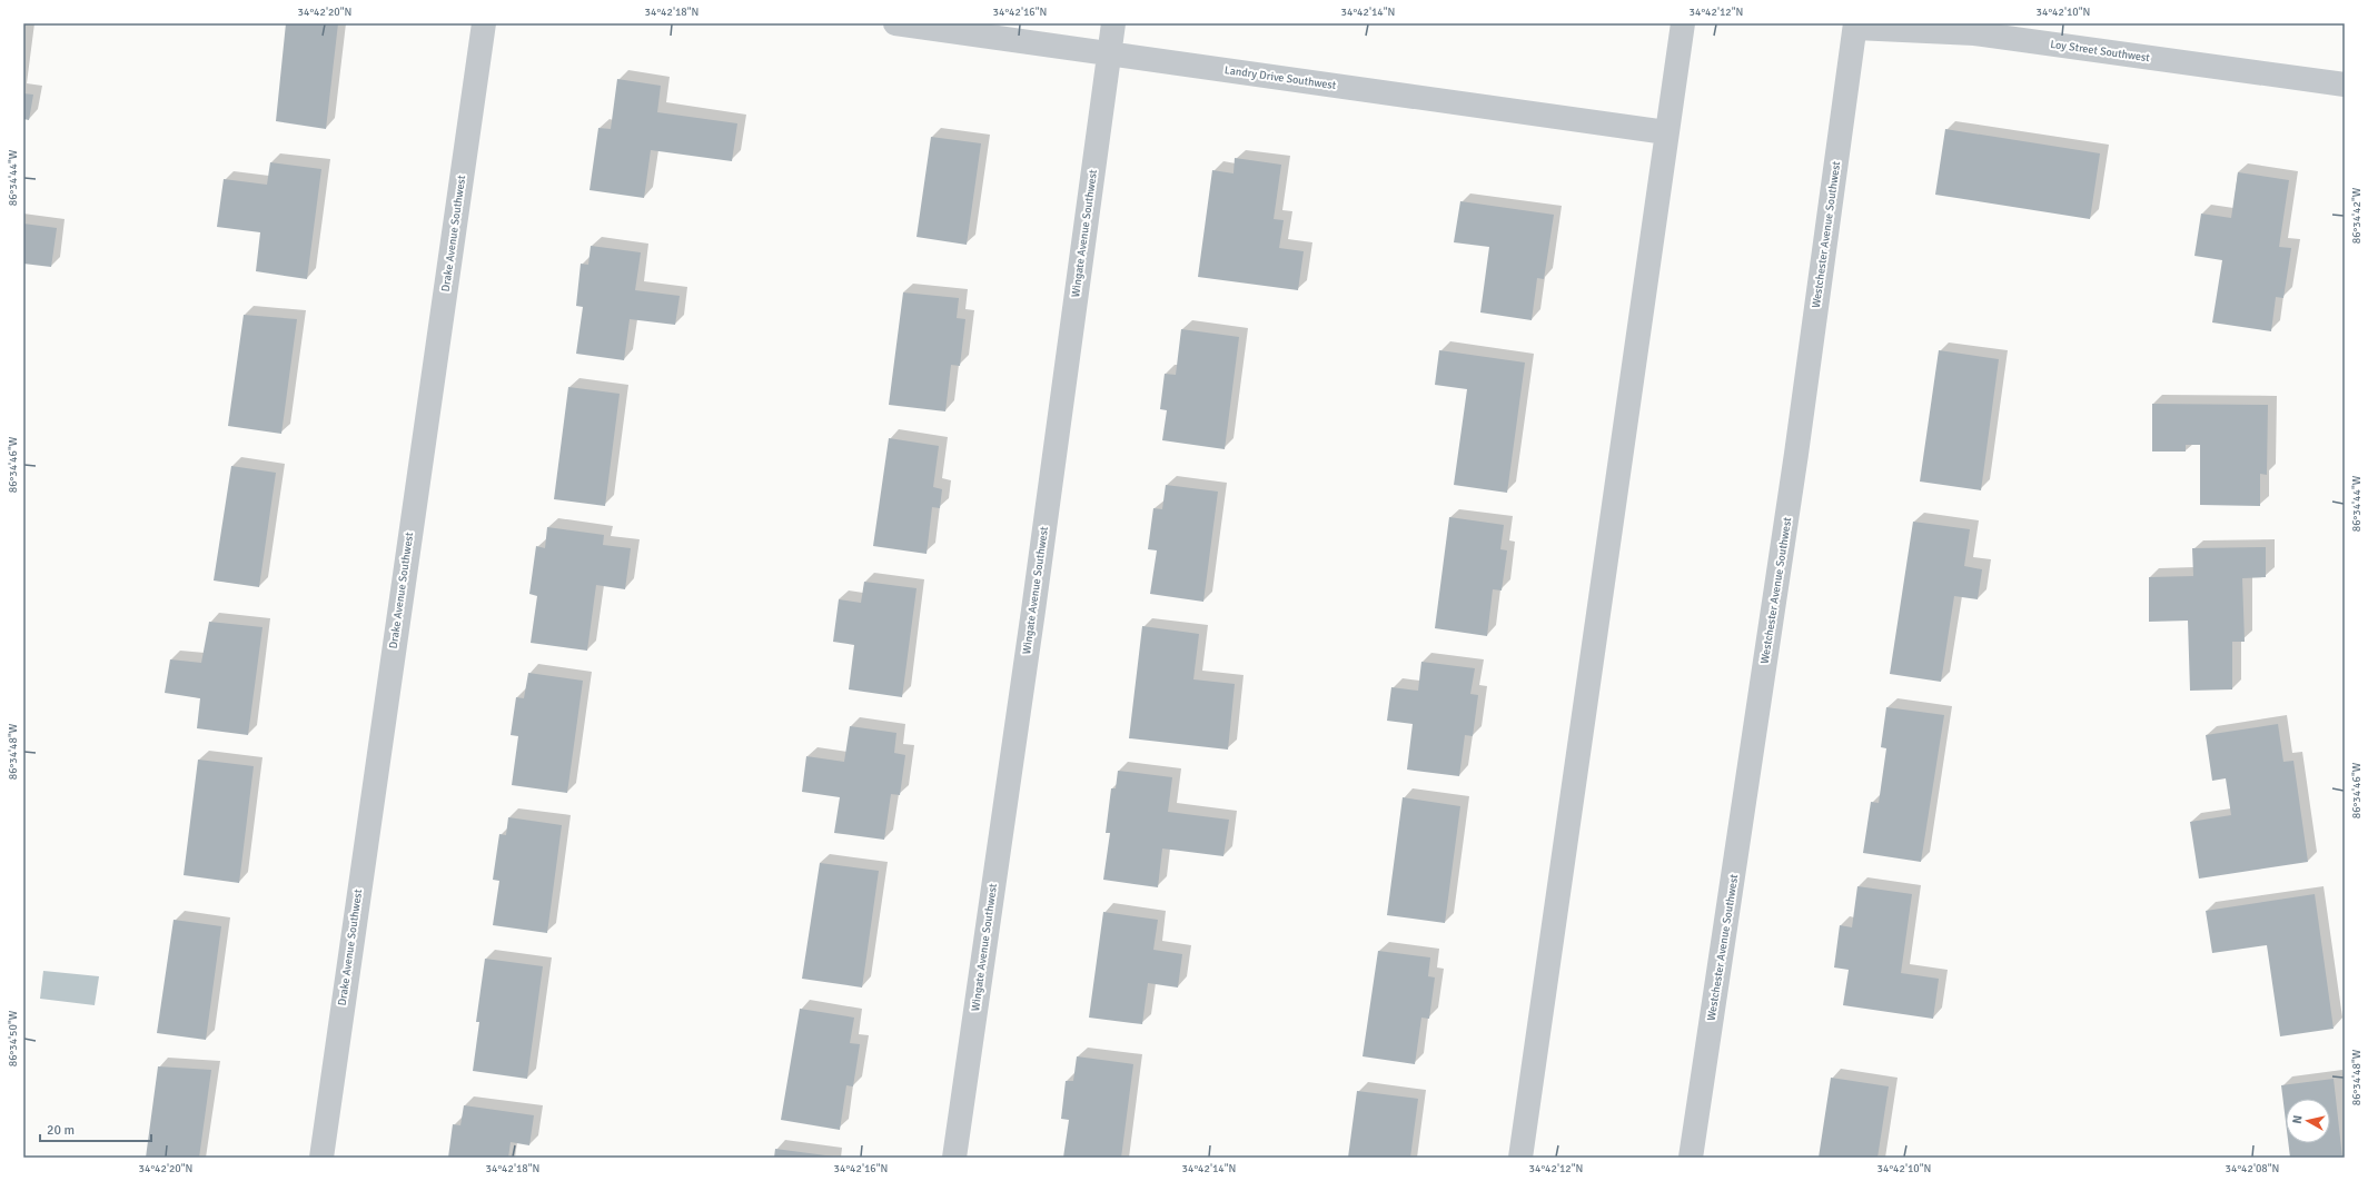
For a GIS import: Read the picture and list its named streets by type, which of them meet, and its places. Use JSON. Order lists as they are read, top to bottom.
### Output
{
  "streets": {
    "street": [
      "Loy Street Southwest",
      "Landry Drive Southwest",
      "Drake Avenue Southwest",
      "Wingate Avenue Southwest",
      "Westchester Avenue Southwest"
    ]
  },
  "crossings": [
    ["Loy Street Southwest", "Westchester Avenue Southwest"],
    ["Landry Drive Southwest", "Wingate Avenue Southwest"]
  ],
  "scale_bar": "20 m",
  "north": "left",
  "coordinates": [
    "34°42'20\"N",
    "34°42'18\"N",
    "34°42'16\"N",
    "34°42'14\"N",
    "34°42'12\"N",
    "34°42'10\"N",
    "86°34'44\"W",
    "86°34'42\"W",
    "86°34'46\"W",
    "86°34'48\"W",
    "86°34'50\"W",
    "34°42'08\"N"
  ]
}
